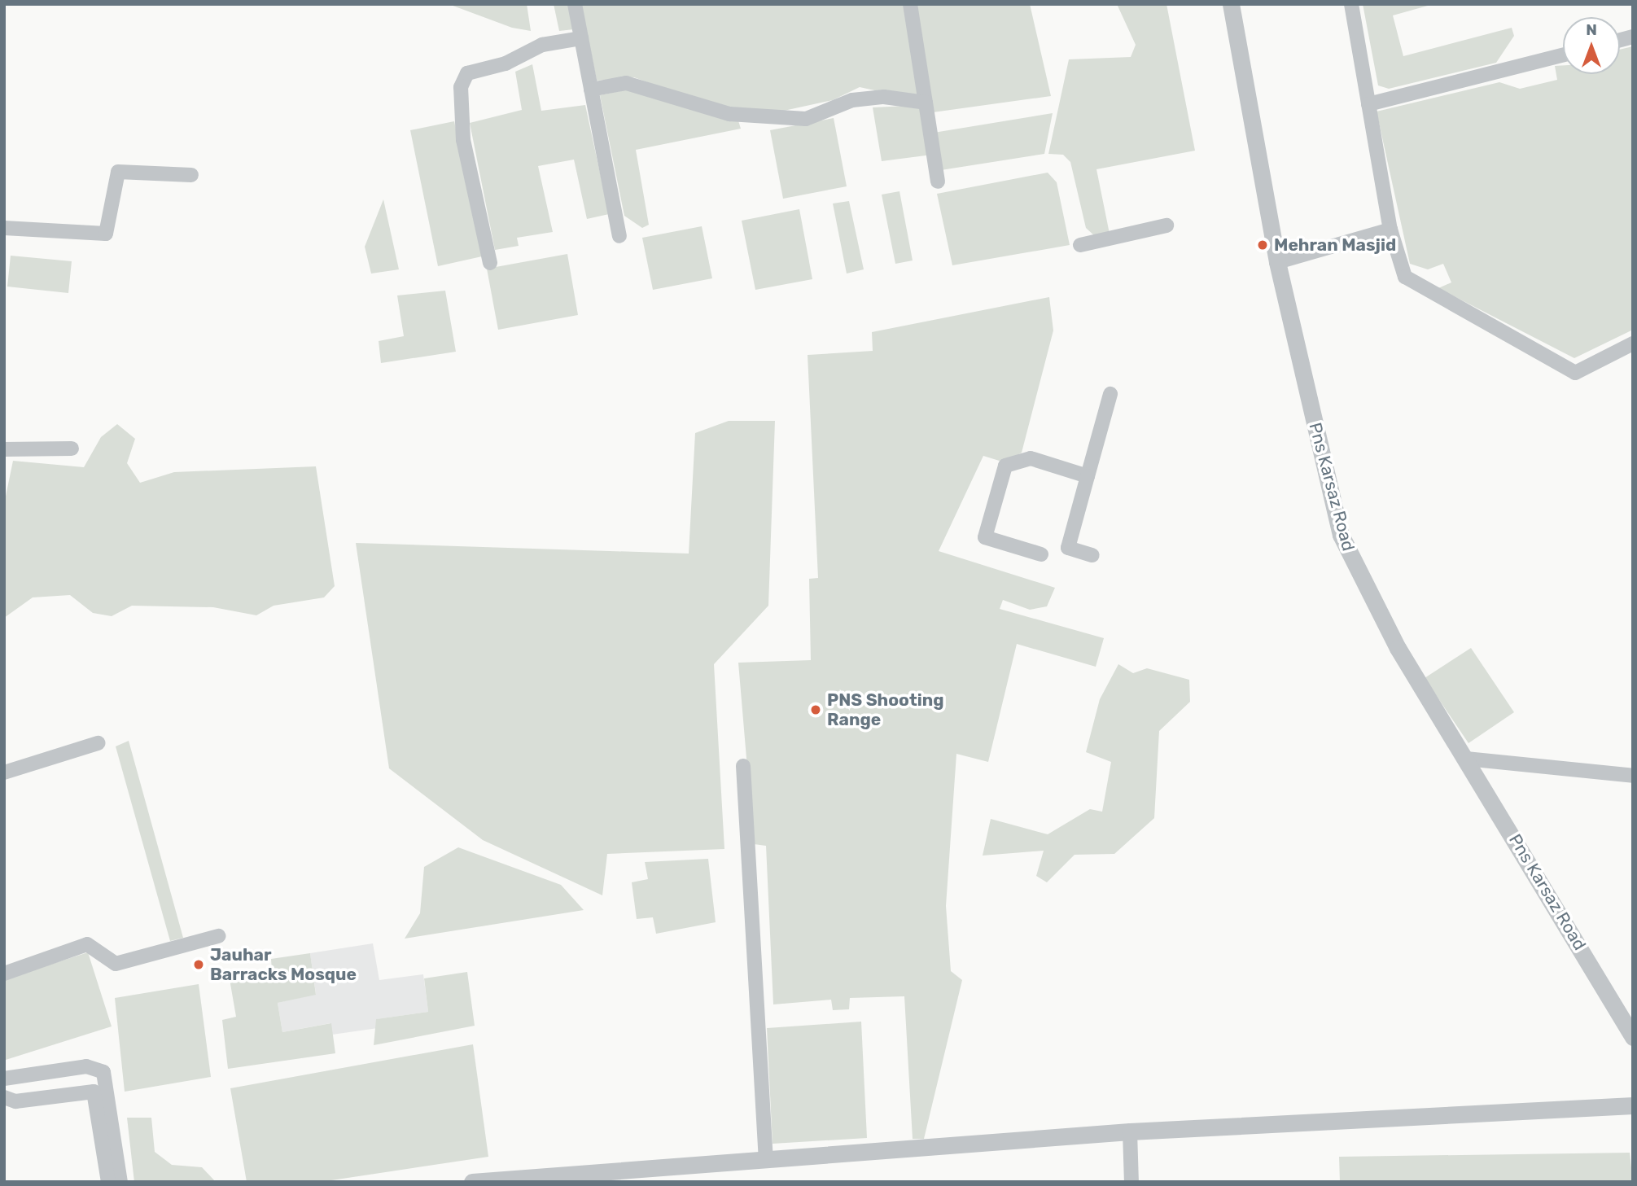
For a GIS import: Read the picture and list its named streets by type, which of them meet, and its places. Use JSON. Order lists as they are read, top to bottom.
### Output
{
  "streets": {
    "street": ["Pns Karsaz Road"]
  },
  "places": ["Mehran Masjid", "PNS Shooting Range", "Jauhar Barracks Mosque"],
  "north": "top"
}
